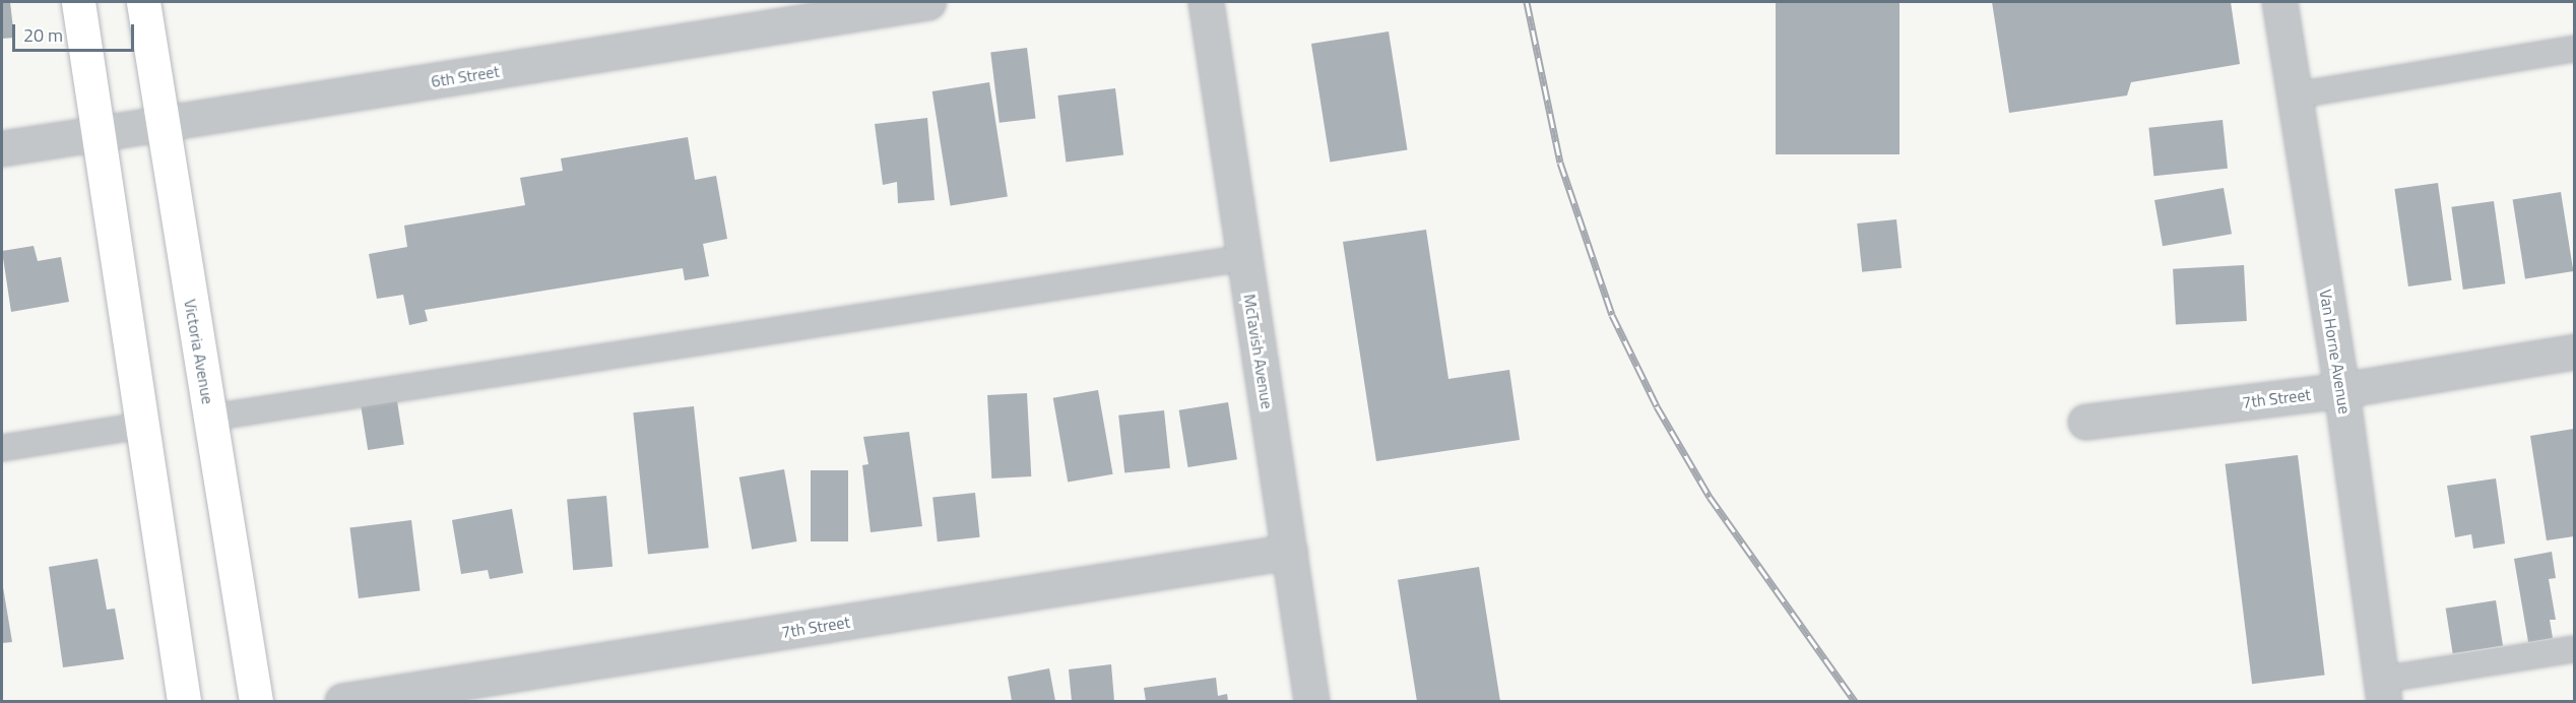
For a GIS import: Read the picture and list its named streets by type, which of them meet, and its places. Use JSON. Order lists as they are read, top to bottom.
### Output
{
  "streets": {
    "main road": ["Victoria Avenue"],
    "street": [
      "6th Street",
      "McTavish Avenue",
      "Van Horne Avenue",
      "7th Street"
    ]
  },
  "crossings": [
    ["6th Street", "Victoria Avenue"],
    ["McTavish Avenue", "7th Street"],
    ["Van Horne Avenue", "7th Street"]
  ],
  "scale_bar": "20 m"
}
